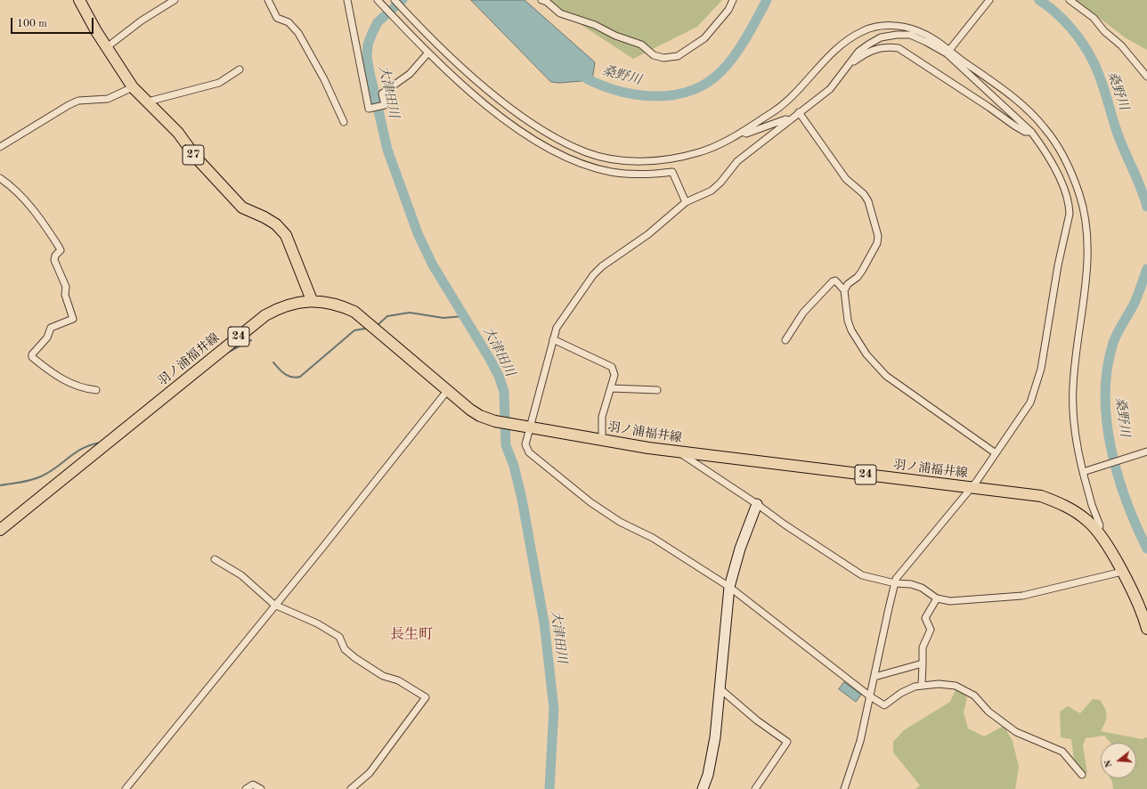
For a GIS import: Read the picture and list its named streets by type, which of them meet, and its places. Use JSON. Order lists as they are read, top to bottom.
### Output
{
  "streets": {
    "main road": ["27", "24", "羽ノ浦福井線"]
  },
  "crossings": [
    ["27", "羽ノ浦福井線"]
  ],
  "districts": ["長生町"],
  "water": ["桑野川", "大津田川"],
  "scale_bar": "100 m",
  "north": "left"
}
